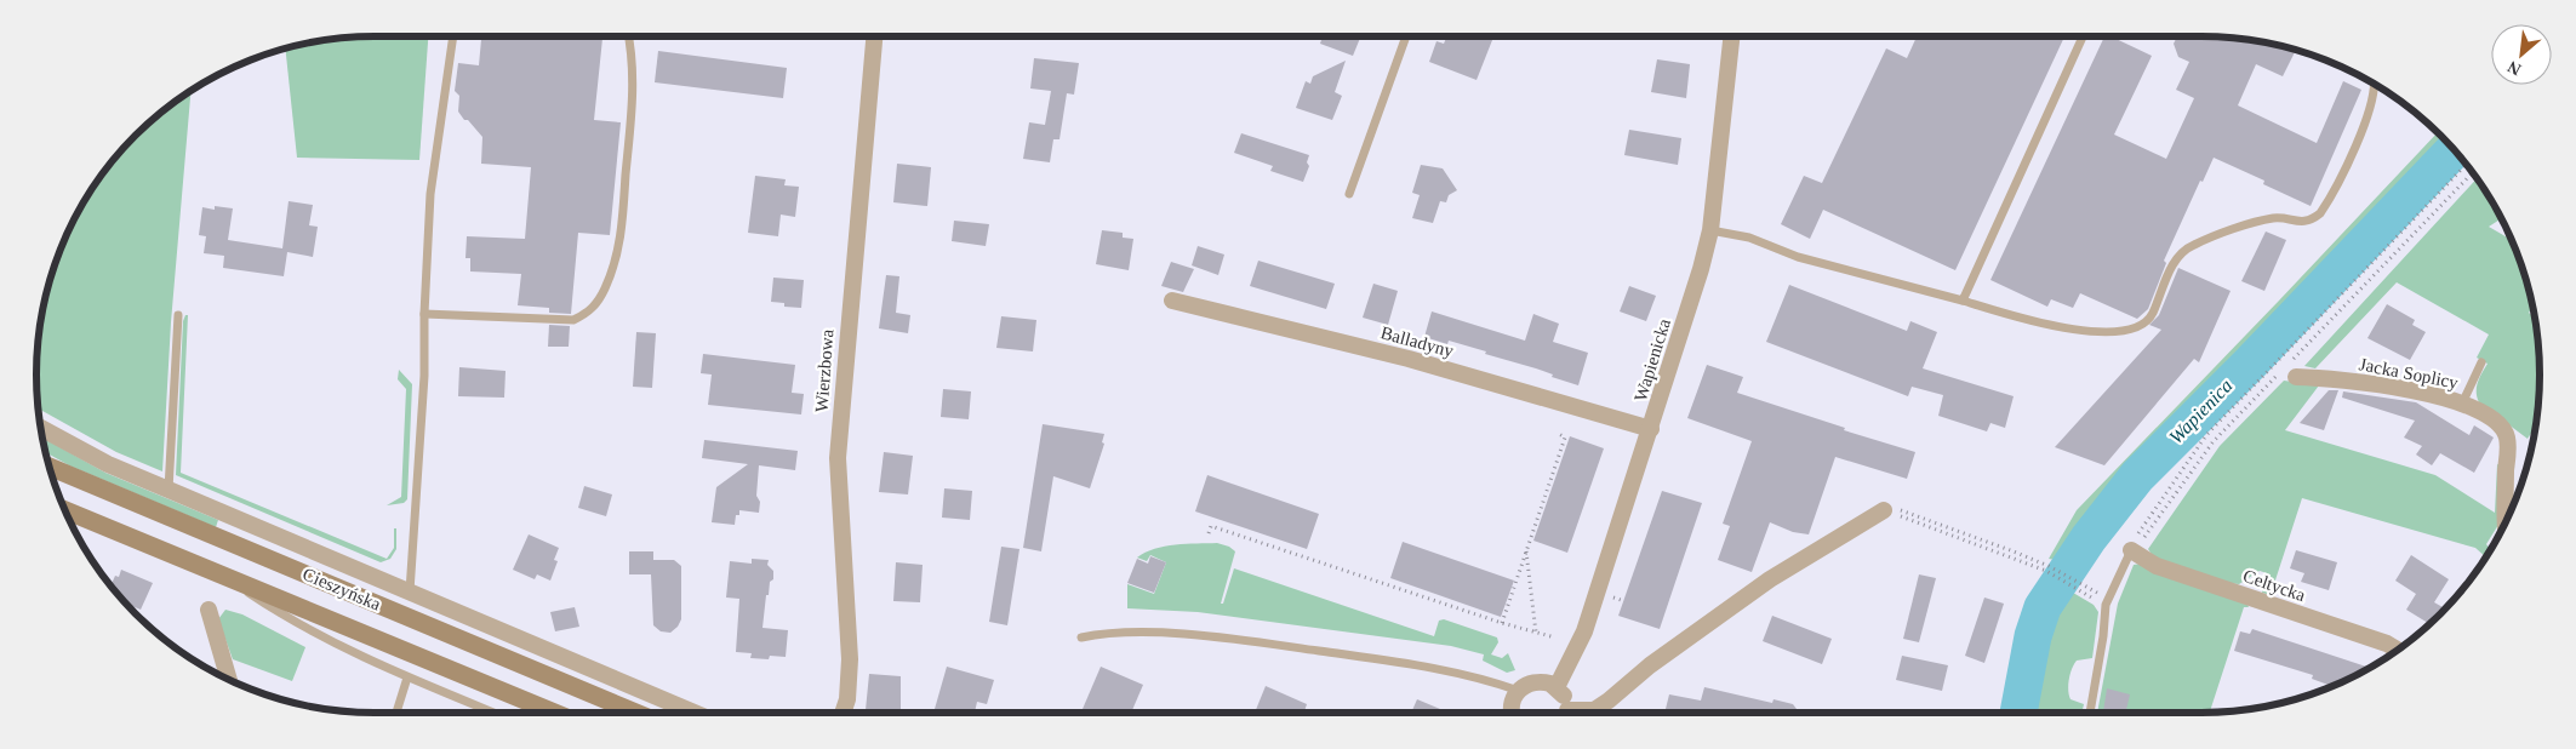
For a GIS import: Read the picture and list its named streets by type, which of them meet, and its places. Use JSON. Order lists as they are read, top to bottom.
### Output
{
  "streets": {
    "main road": ["Cieszyńska"],
    "street": [
      "Balladyny",
      "Wapienicka",
      "Wierzbowa",
      "Jacka Soplicy",
      "Celtycka"
    ]
  },
  "crossings": [
    ["Balladyny", "Wapienicka"]
  ],
  "water": ["Wapienica"],
  "north": "bottom left"
}
